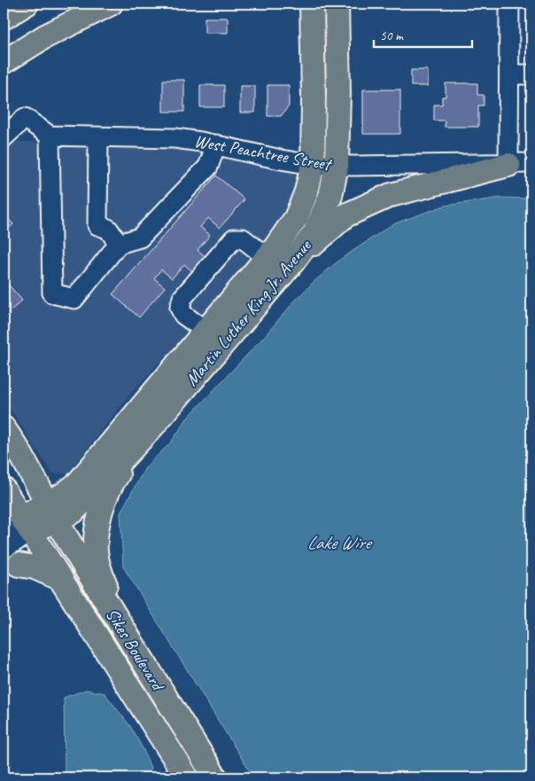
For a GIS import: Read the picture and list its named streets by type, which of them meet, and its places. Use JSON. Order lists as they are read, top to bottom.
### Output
{
  "streets": {
    "main road": ["Martin Luther King Jr. Avenue", "Sikes Boulevard"],
    "street": ["West Peachtree Street"]
  },
  "crossings": [
    ["West Peachtree Street", "Martin Luther King Jr. Avenue"],
    ["Martin Luther King Jr. Avenue", "Sikes Boulevard"]
  ],
  "water": ["Lake Wire"],
  "scale_bar": "50 m"
}
